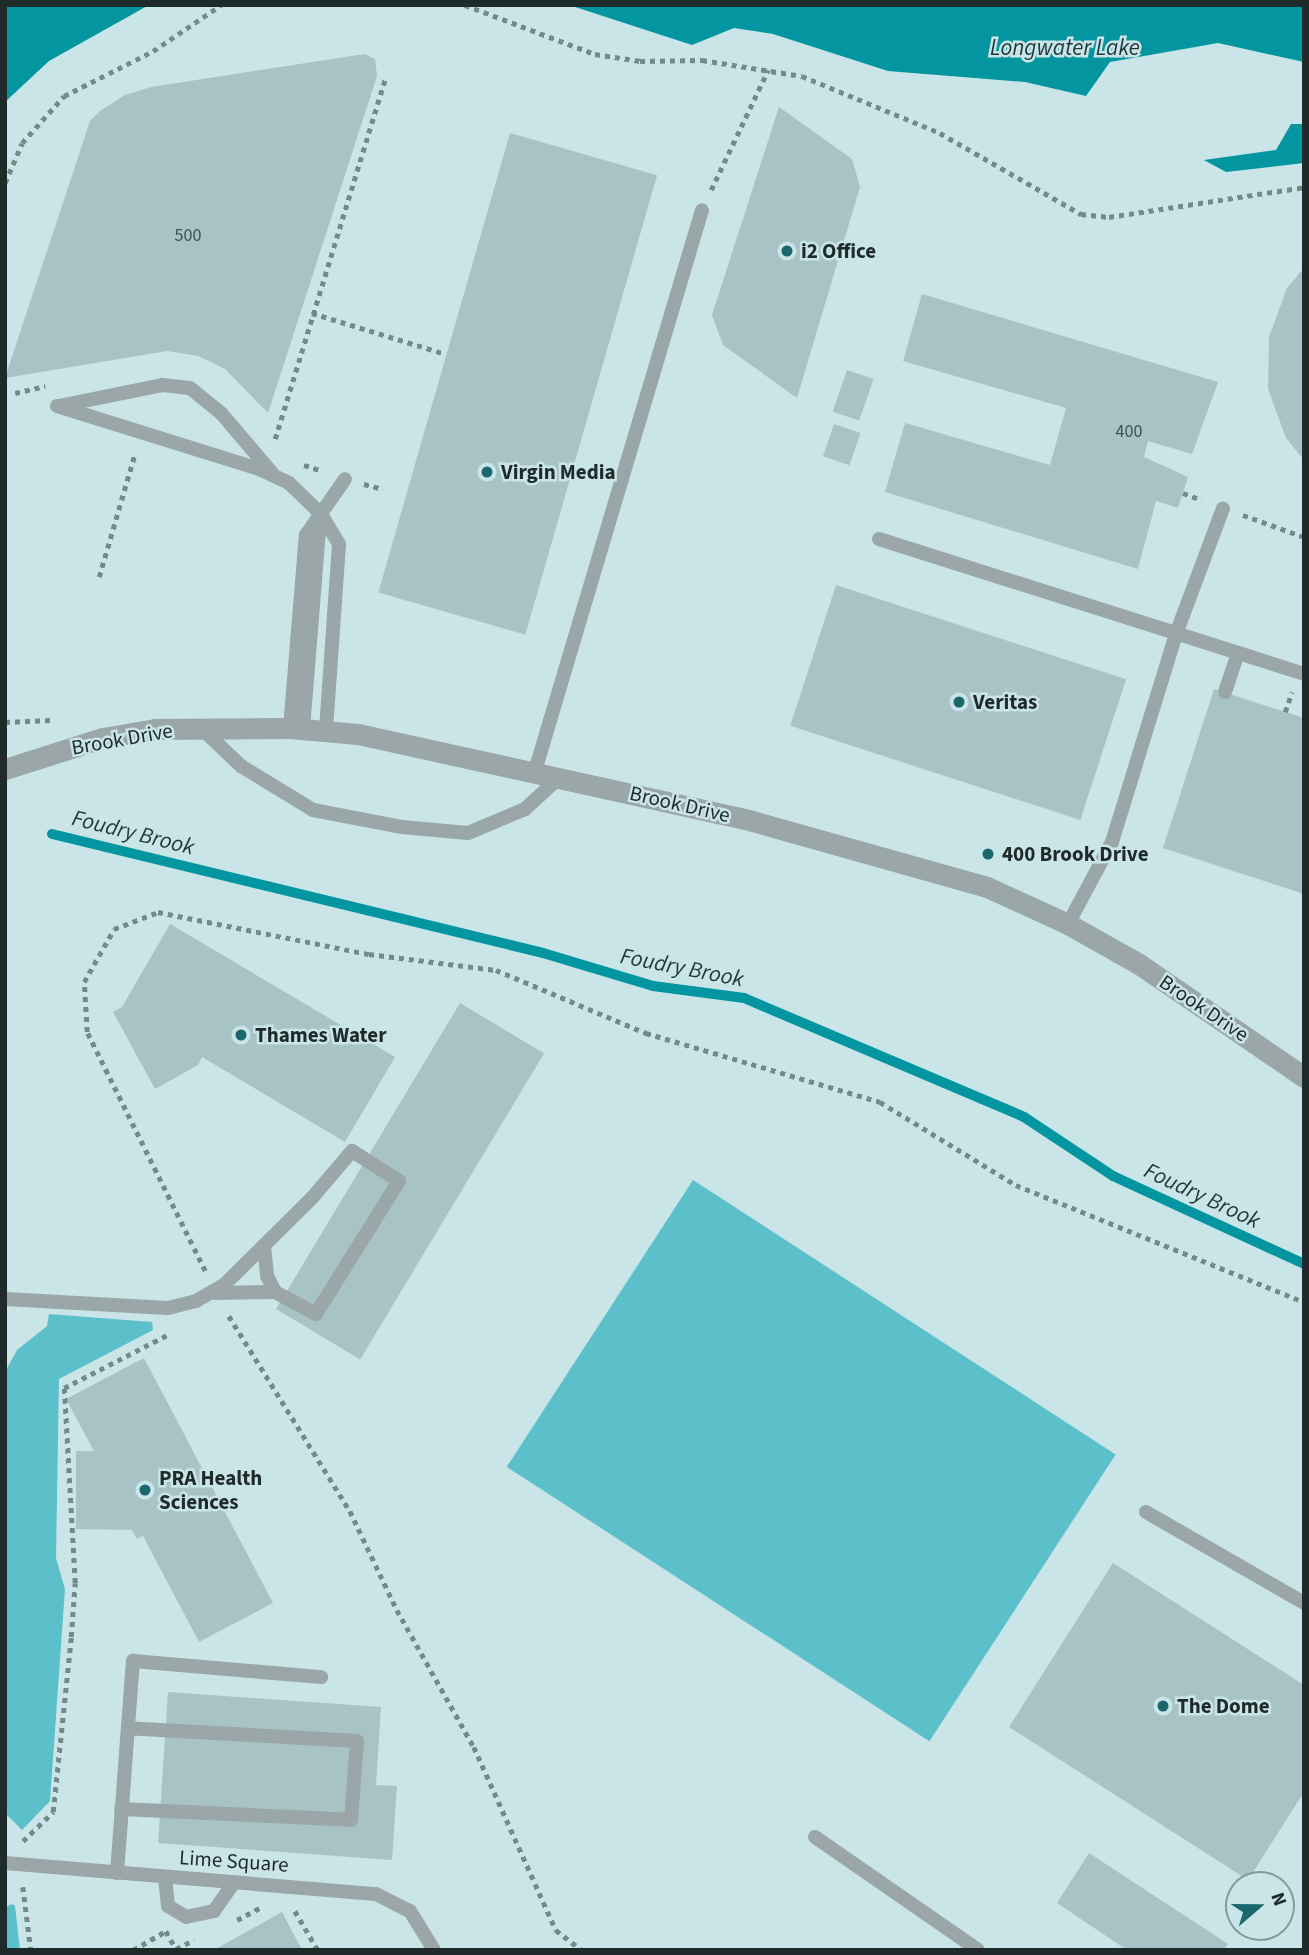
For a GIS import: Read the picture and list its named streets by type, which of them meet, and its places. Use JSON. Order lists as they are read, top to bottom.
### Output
{
  "streets": {
    "street": ["Brook Drive"],
    "lane": ["Lime Square"]
  },
  "water": ["Longwater Lake", "Foudry Brook"],
  "places": [
    "i2 Office",
    "Virgin Media",
    "Veritas",
    "400 Brook Drive",
    "Thames Water",
    "PRA Health Sciences",
    "The Dome"
  ],
  "house_numbers": ["500", "400"],
  "north": "right"
}
